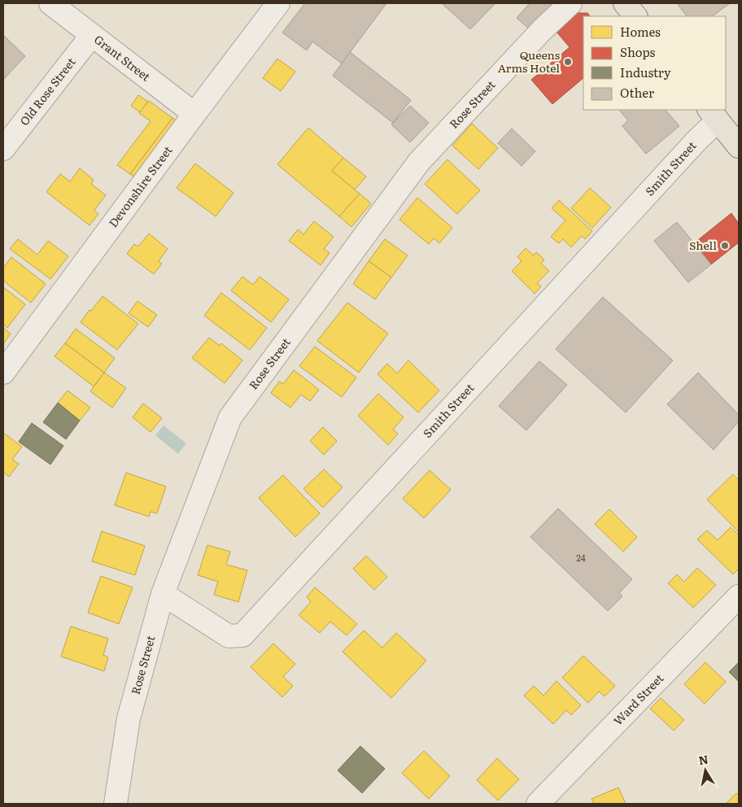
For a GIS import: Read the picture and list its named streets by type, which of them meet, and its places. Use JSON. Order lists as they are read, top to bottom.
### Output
{
  "streets": {
    "street": [
      "Grant Street",
      "Old Rose Street",
      "Rose Street",
      "Smith Street",
      "Devonshire Street",
      "Ward Street"
    ]
  },
  "crossings": [
    ["Grant Street", "Old Rose Street"],
    ["Grant Street", "Devonshire Street"],
    ["Rose Street", "Smith Street"]
  ],
  "places": ["Queens Arms Hotel", "Shell"],
  "house_numbers": ["24"],
  "legend": [
    "Homes",
    "Shops",
    "Industry",
    "Other"
  ],
  "north": "top"
}
